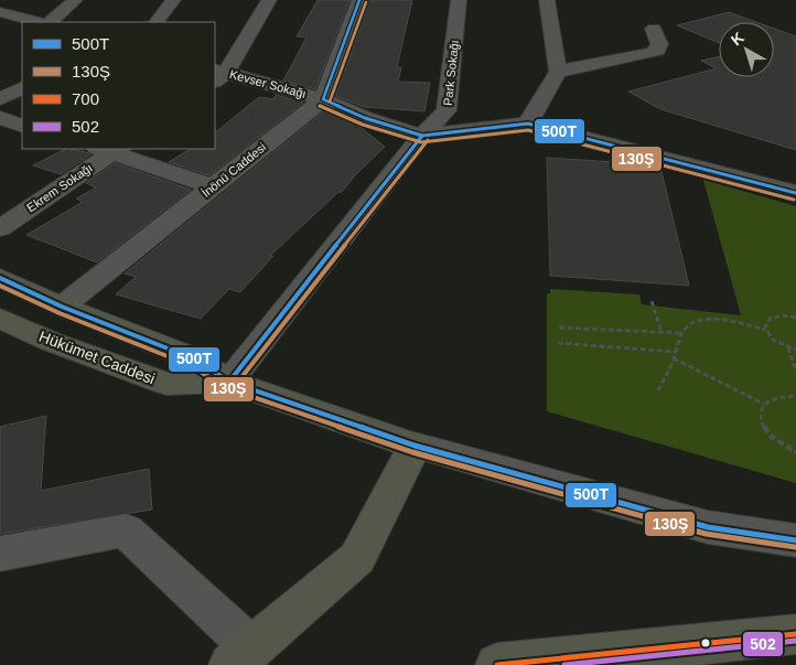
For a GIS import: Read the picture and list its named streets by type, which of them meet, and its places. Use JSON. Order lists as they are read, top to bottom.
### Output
{
  "streets": {
    "main road": ["Hükümet Caddesi"],
    "street": [
      "Park Sokağı",
      "Kevser Sokağı",
      "İnönü Caddesi",
      "Ekrem Sokağı"
    ]
  },
  "crossings": [
    ["Park Sokağı", "Kevser Sokağı"],
    ["Park Sokağı", "Hükümet Caddesi"],
    ["Kevser Sokağı", "İnönü Caddesi"],
    ["İnönü Caddesi", "Hükümet Caddesi"]
  ],
  "lines": [
    "transit line 500T",
    "transit line 130Ş",
    "transit line 700",
    "transit line 502"
  ],
  "legend": [
    "500T",
    "130Ş",
    "700",
    "502"
  ],
  "north": "top left"
}
